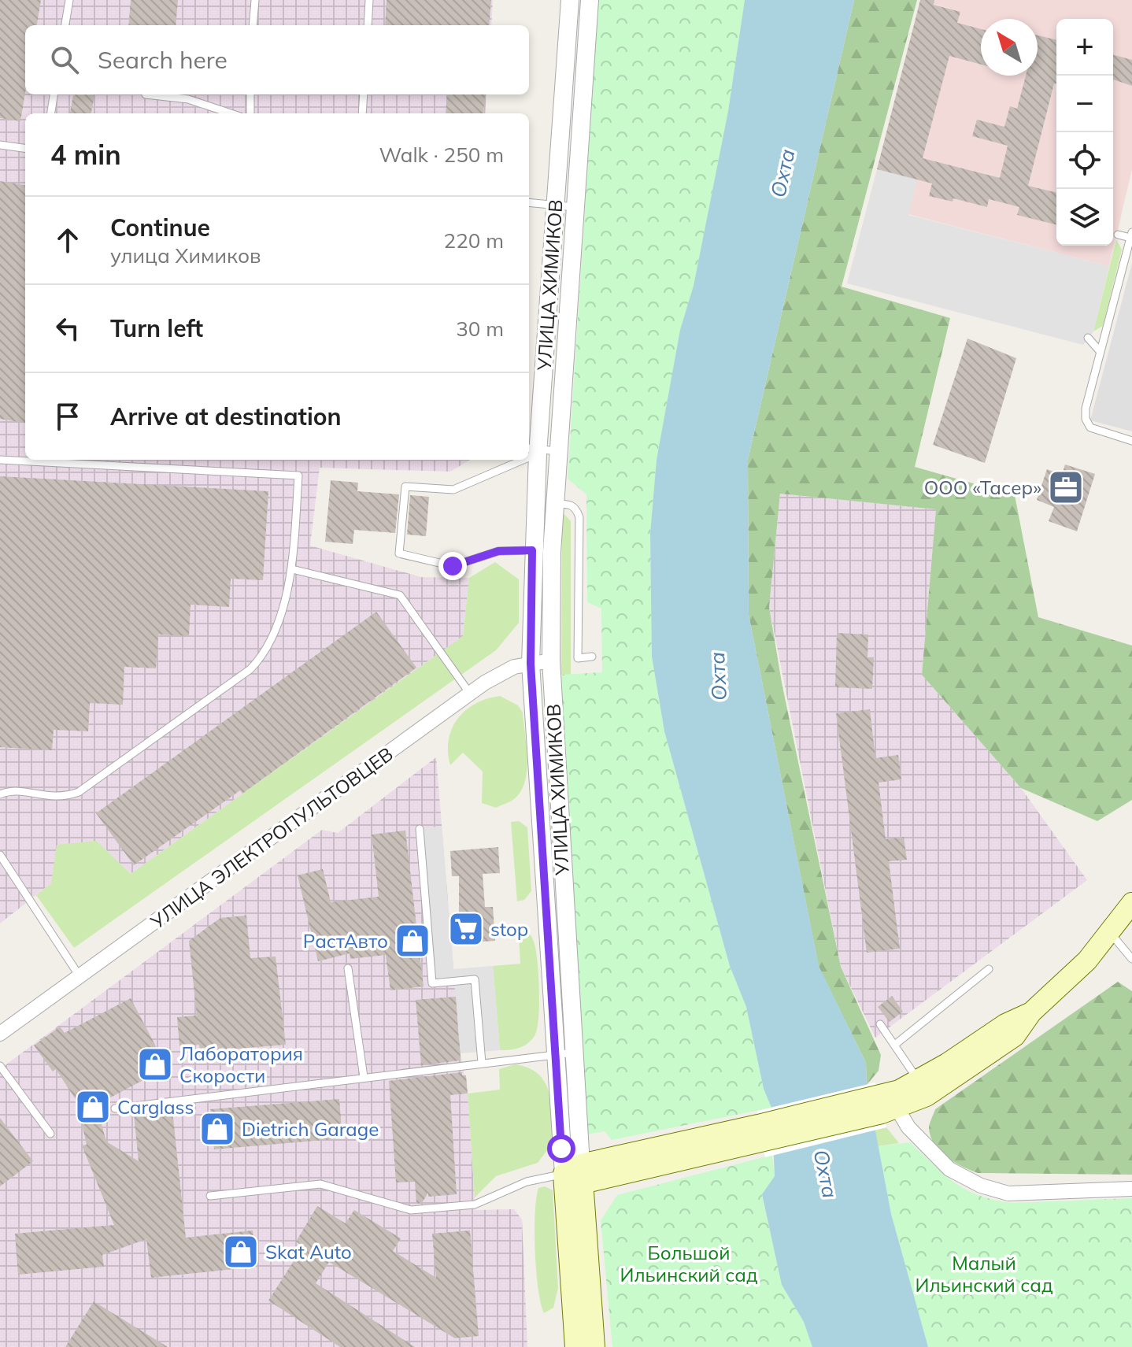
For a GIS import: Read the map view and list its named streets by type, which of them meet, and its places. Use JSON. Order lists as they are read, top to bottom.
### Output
{
  "streets": {
    "street": ["УЛИЦА ХИМИКОВ", "УЛИЦА ЭЛЕКТРОПУЛЬТОВЦЕВ"]
  },
  "crossings": [
    ["УЛИЦА ХИМИКОВ", "УЛИЦА ЭЛЕКТРОПУЛЬТОВЦЕВ"]
  ],
  "water": ["Охта"],
  "parks": ["Большой Ильинский сад", "Малый Ильинский сад"],
  "places": {
    "office": ["ООО «Тасер»"],
    "supermarket": ["stop"],
    "shop": [
      "РастАвто",
      "Лаборатория Скорости",
      "Carglass",
      "Dietrich Garage",
      "Skat Auto"
    ]
  },
  "north": "top left",
  "page": {
    "map_buttons": ["+", "−"],
    "search": "Search here",
    "heading": ["4 min", "Walk · 250 m"],
    "list": [
      ["Continue", "улица Химиков", "220 m"],
      ["Turn left", "30 m"],
      "Arrive at destination"
    ]
  }
}
